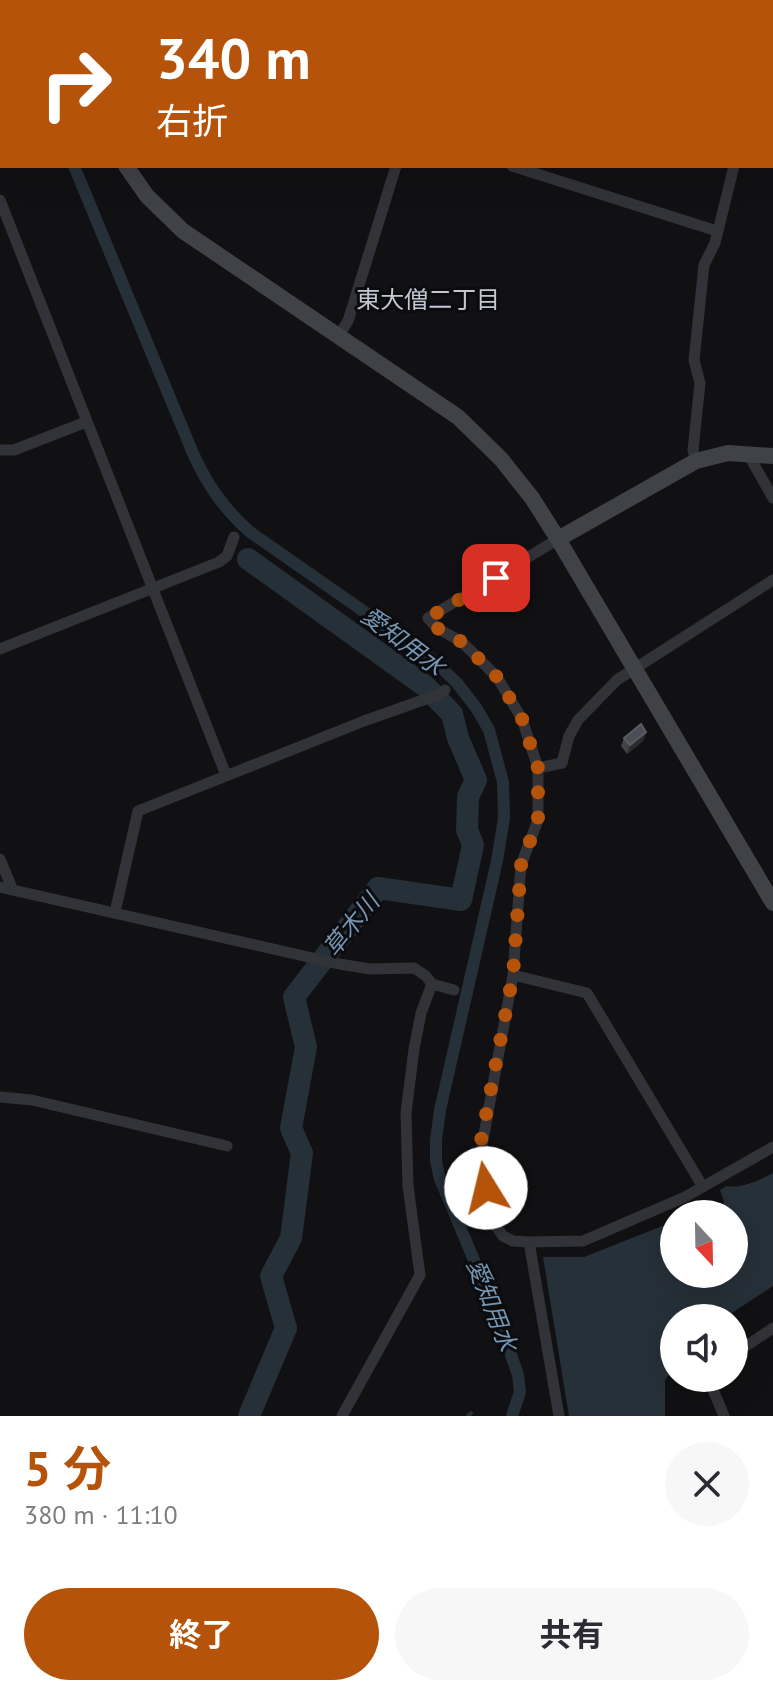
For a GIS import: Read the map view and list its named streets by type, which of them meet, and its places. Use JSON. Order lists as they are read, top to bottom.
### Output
{
  "districts": ["東大僧二丁目"],
  "water": ["愛知用水", "草木川"],
  "north": "bottom",
  "page": {
    "turn": ["340 m", "右折"],
    "heading": ["5 分", "380 m · 11:10"],
    "buttons": ["終了", "共有"]
  }
}
